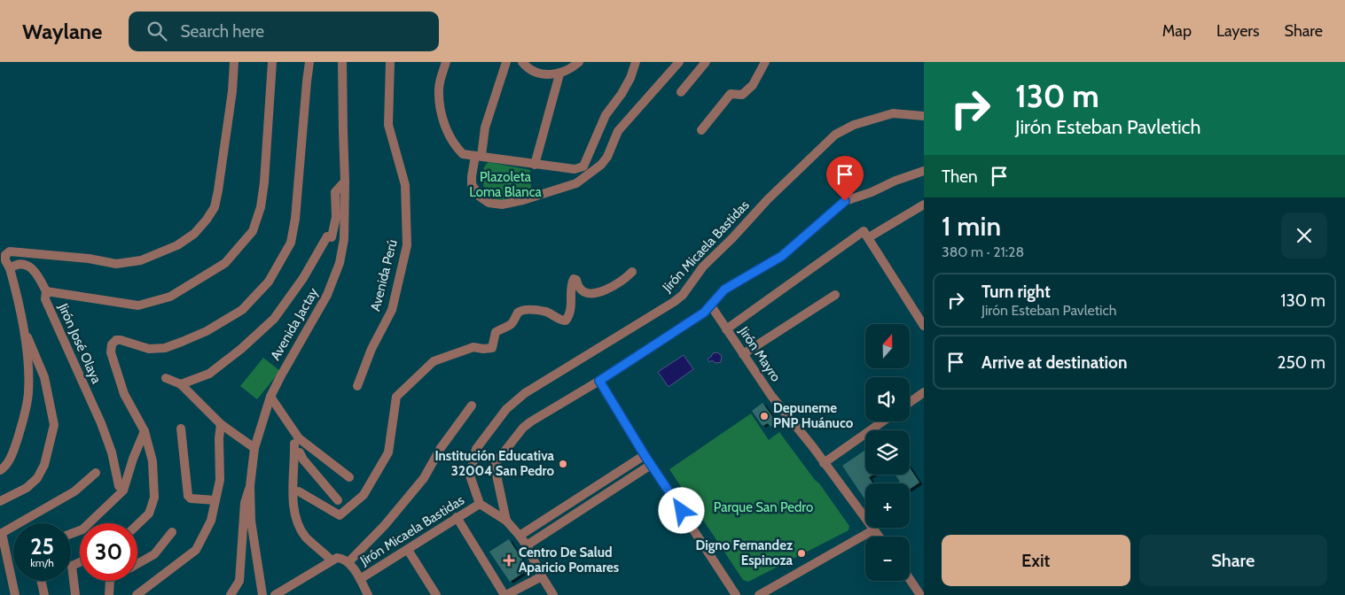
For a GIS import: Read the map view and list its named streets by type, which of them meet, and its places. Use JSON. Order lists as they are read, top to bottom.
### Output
{
  "streets": {
    "street": [
      "Jirón Micaela Bastidas",
      "Avenida Perú",
      "Avenida Jactay",
      "Jirón José Olaya",
      "Jirón Mayro"
    ]
  },
  "parks": ["Plazoleta Loma Blanca", "Parque San Pedro"],
  "places": {
    "other": ["Depuneme PNP Huánuco", "Institución Educativa 32004 San Pedro", "Digno Fernandez Espinoza"],
    "health": ["Centro De Salud Aparicio Pomares"]
  },
  "north": "top",
  "page": {
    "header": "Waylane",
    "search": "Search here",
    "nav": ["Map", "Layers", "Share"],
    "turn": ["130 m", "Jirón Esteban Pavletich"],
    "then": "Then",
    "heading": ["1 min", "380 m · 21:28"],
    "list": [
      {
        "name": "Turn right",
        "note": "Jirón Esteban Pavletich",
        "value": "130 m"
      },
      {
        "name": "Arrive at destination",
        "value": "250 m"
      }
    ],
    "map_buttons": ["+", "−"],
    "speed": "25 km/h",
    "limit": "30",
    "buttons": ["Exit", "Share"]
  }
}
